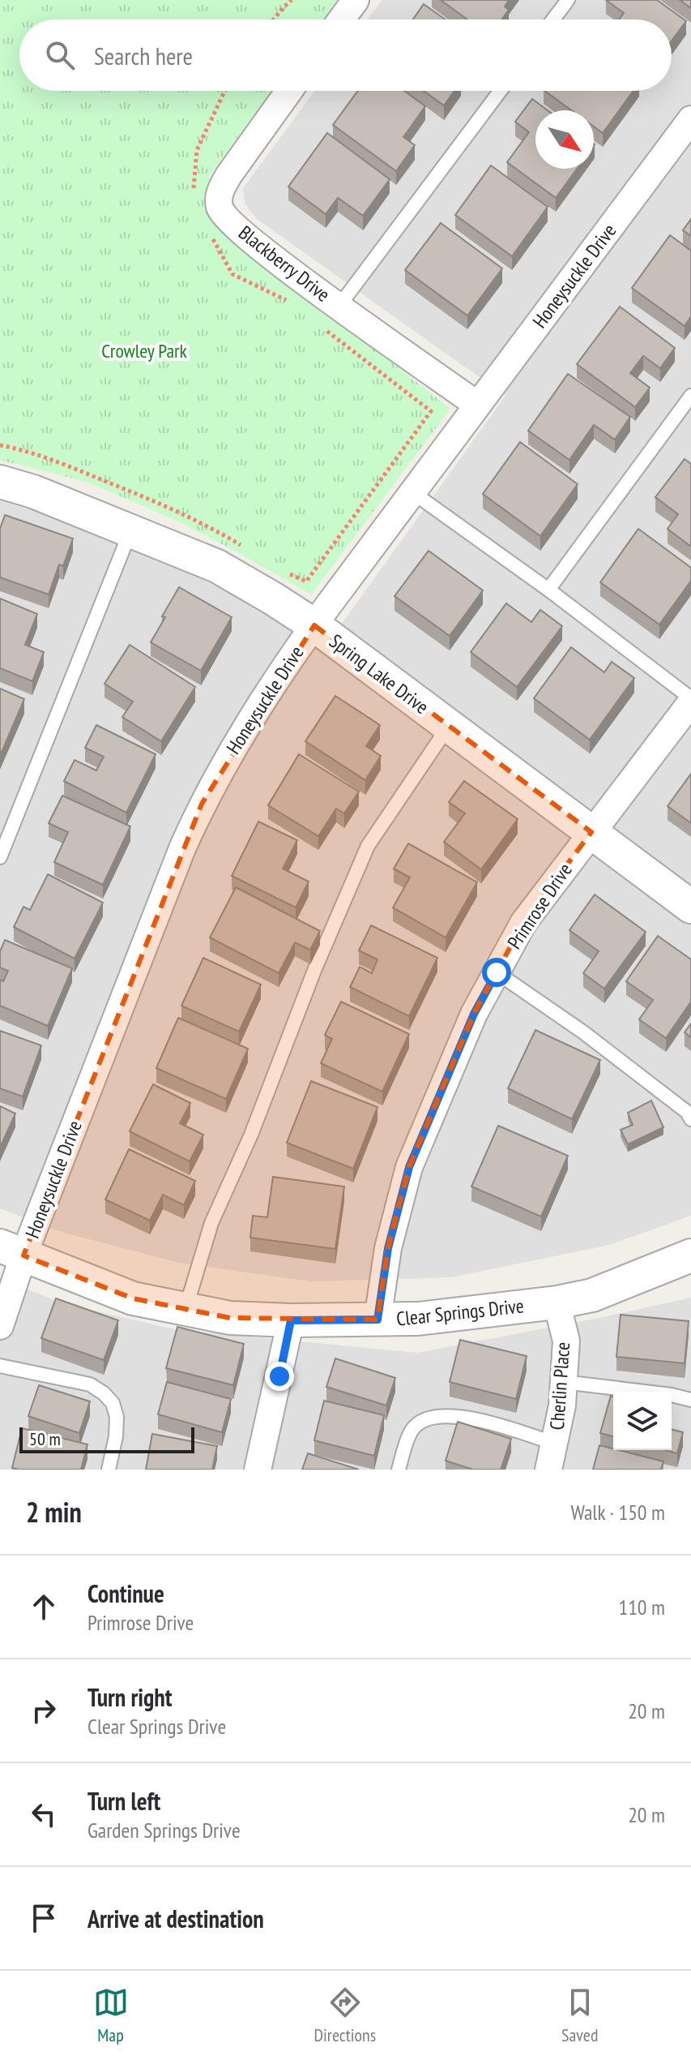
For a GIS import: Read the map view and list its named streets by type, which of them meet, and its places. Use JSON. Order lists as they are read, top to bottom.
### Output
{
  "streets": {
    "street": [
      "Blackberry Drive",
      "Honeysuckle Drive",
      "Spring Lake Drive",
      "Primrose Drive",
      "Clear Springs Drive",
      "Cherlin Place"
    ]
  },
  "crossings": [
    ["Blackberry Drive", "Honeysuckle Drive"],
    ["Honeysuckle Drive", "Spring Lake Drive"],
    ["Honeysuckle Drive", "Clear Springs Drive"],
    ["Spring Lake Drive", "Primrose Drive"],
    ["Primrose Drive", "Clear Springs Drive"],
    ["Clear Springs Drive", "Cherlin Place"]
  ],
  "parks": ["Crowley Park"],
  "scale_bar": "50 m",
  "north": "bottom right",
  "page": {
    "search": "Search here",
    "scale": "50 m",
    "heading": ["2 min", "Walk · 150 m"],
    "list": [
      ["Continue", "Primrose Drive", "110 m"],
      ["Turn right", "Clear Springs Drive", "20 m"],
      ["Turn left", "Garden Springs Drive", "20 m"],
      "Arrive at destination"
    ],
    "nav": ["Map", "Directions", "Saved"]
  }
}
